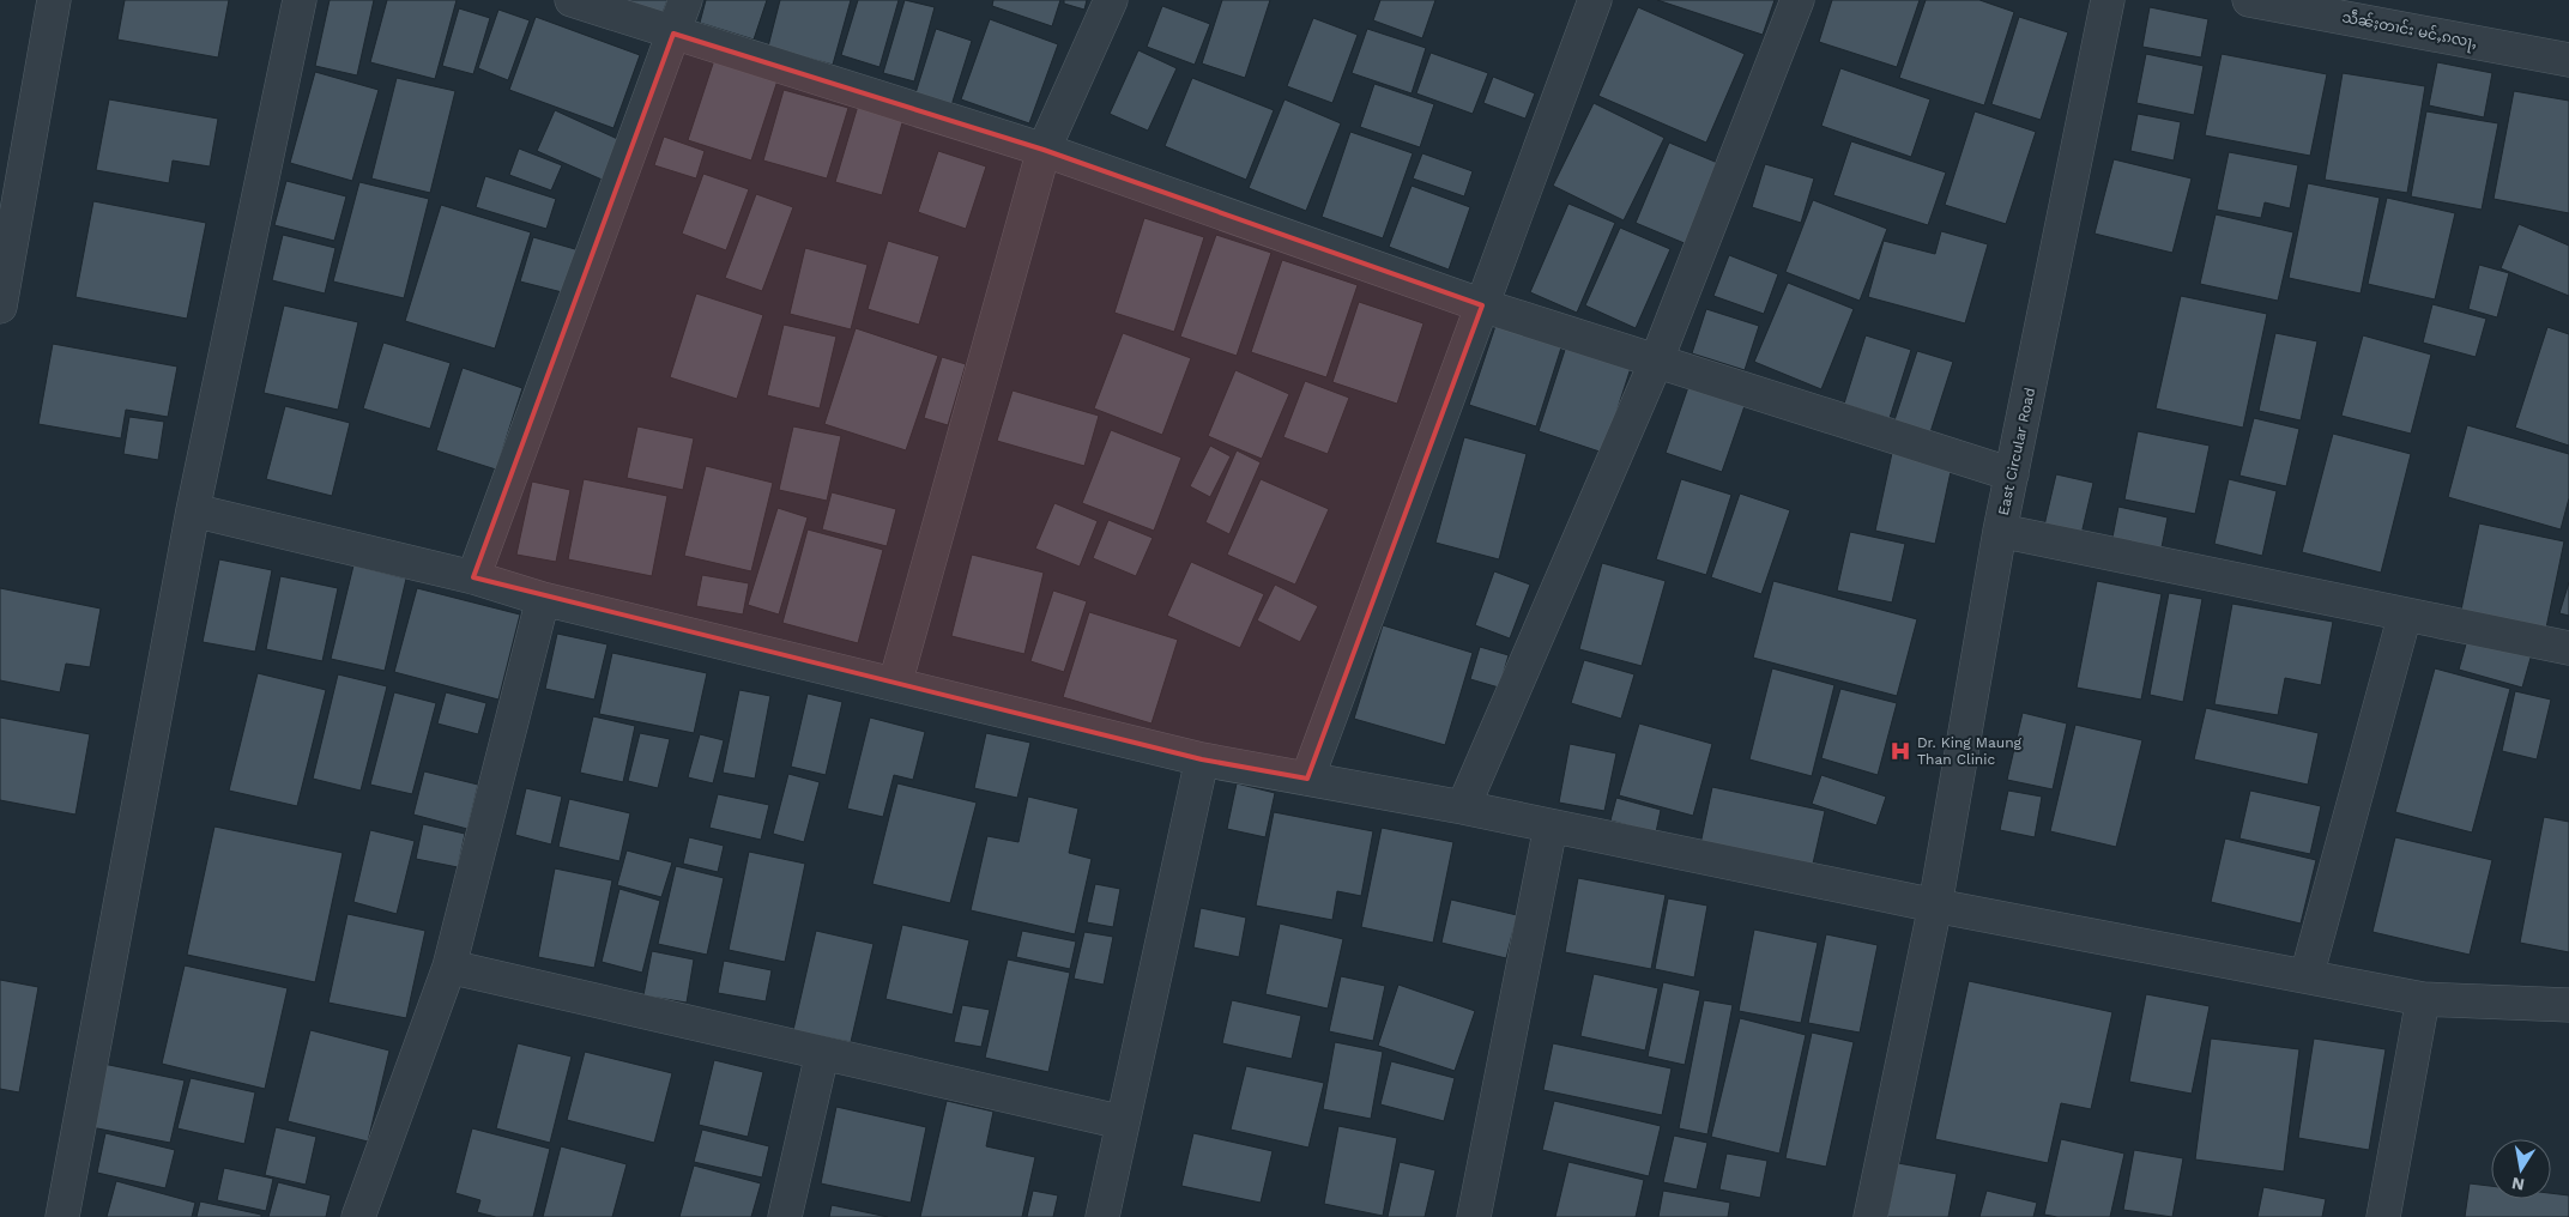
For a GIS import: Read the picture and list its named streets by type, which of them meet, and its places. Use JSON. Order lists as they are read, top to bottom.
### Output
{
  "streets": {
    "street": ["သဵၼ်ႈတၢင်း မင်ႇၵလႃႇ", "East Circular Road"]
  },
  "places": {
    "hospital": ["Dr. King Maung Than Clinic"]
  },
  "north": "bottom"
}
